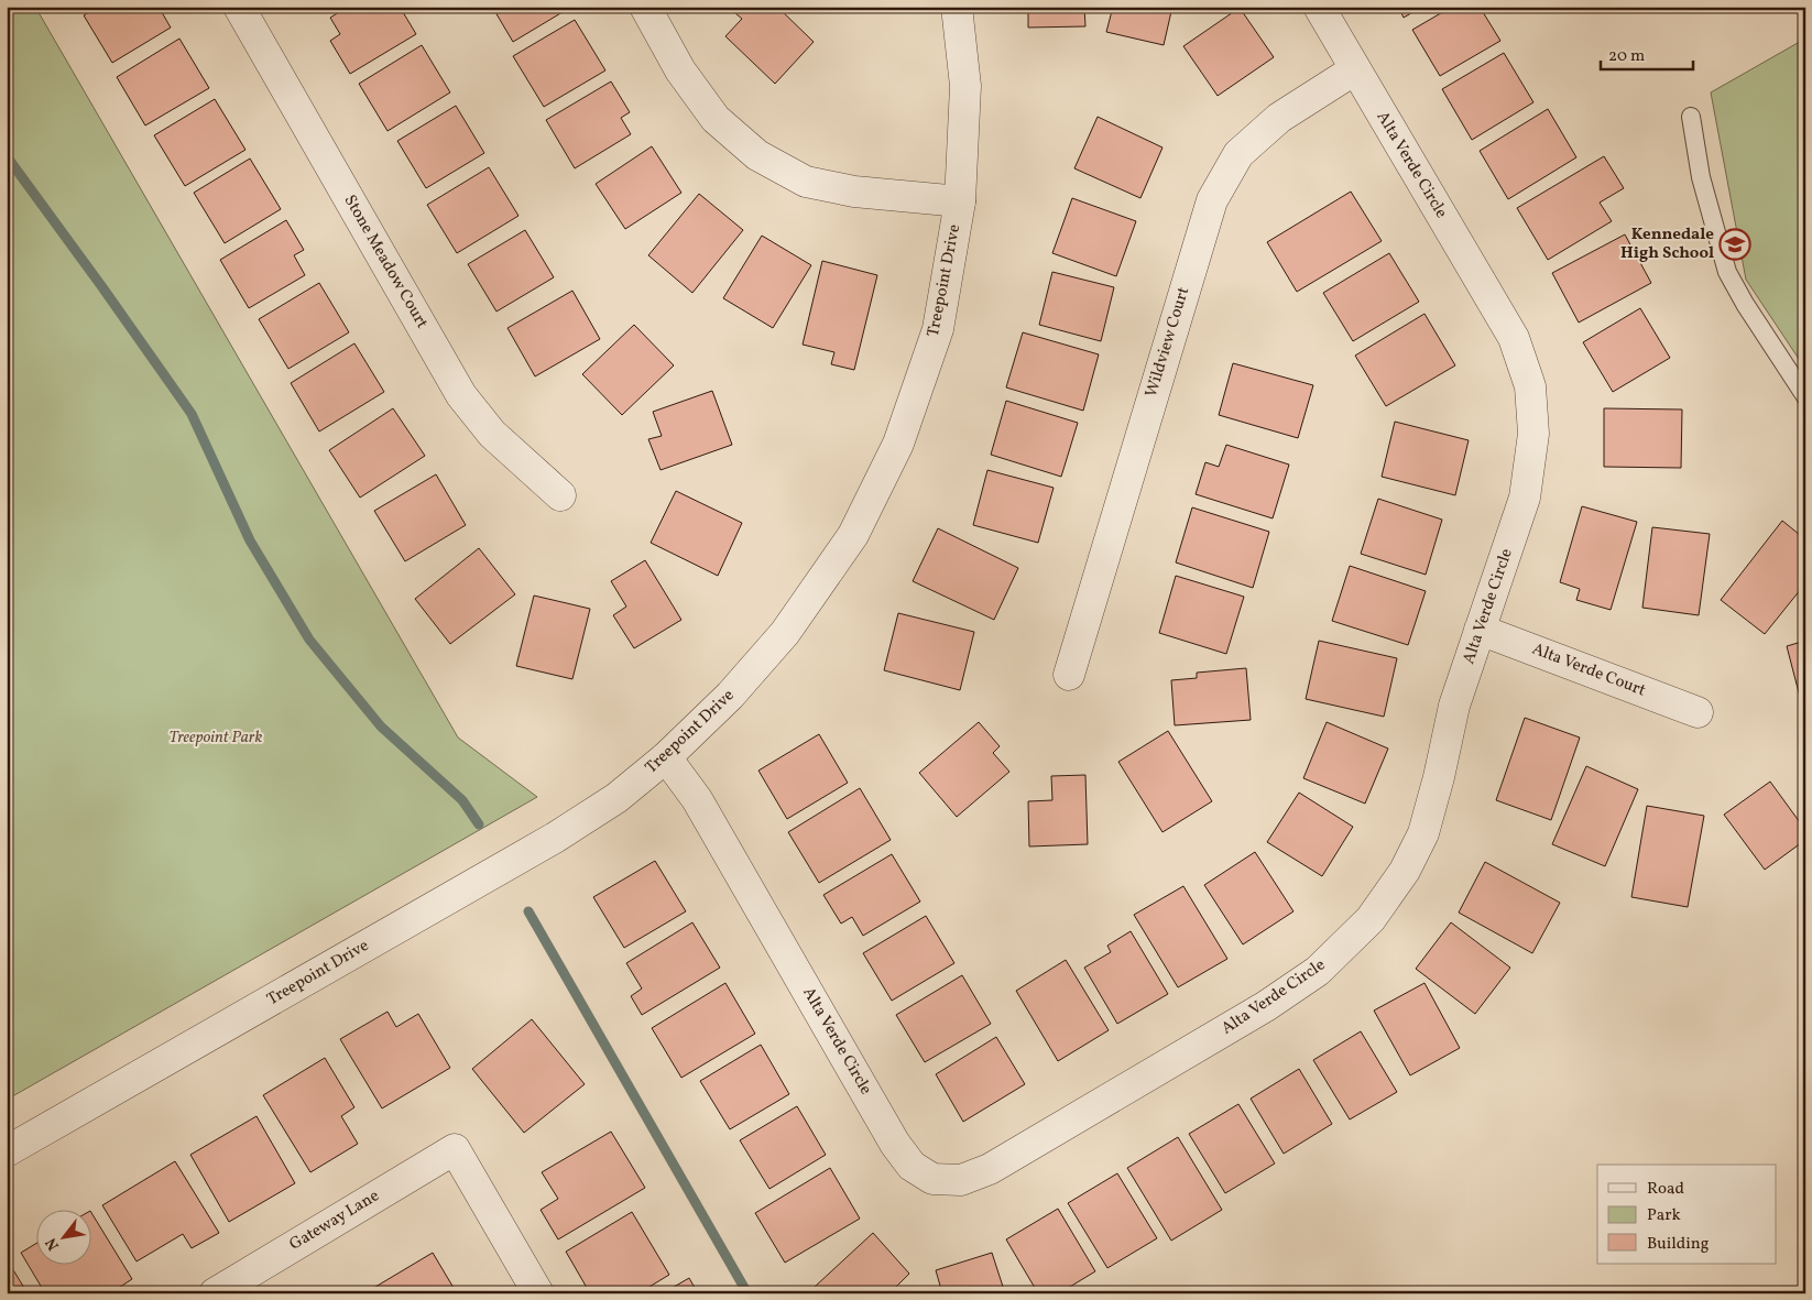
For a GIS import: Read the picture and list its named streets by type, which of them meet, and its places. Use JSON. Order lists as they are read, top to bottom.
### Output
{
  "streets": {
    "street": [
      "Alta Verde Circle",
      "Stone Meadow Court",
      "Treepoint Drive",
      "Wildview Court",
      "Alta Verde Court",
      "Gateway Lane"
    ]
  },
  "crossings": [
    ["Alta Verde Circle", "Treepoint Drive"],
    ["Alta Verde Circle", "Wildview Court"],
    ["Alta Verde Circle", "Alta Verde Court"]
  ],
  "parks": ["Treepoint Park"],
  "places": {
    "school or university": ["Kennedale High School"]
  },
  "legend": ["Road", "Park", "Building"],
  "scale_bar": "20 m",
  "north": "bottom left"
}
